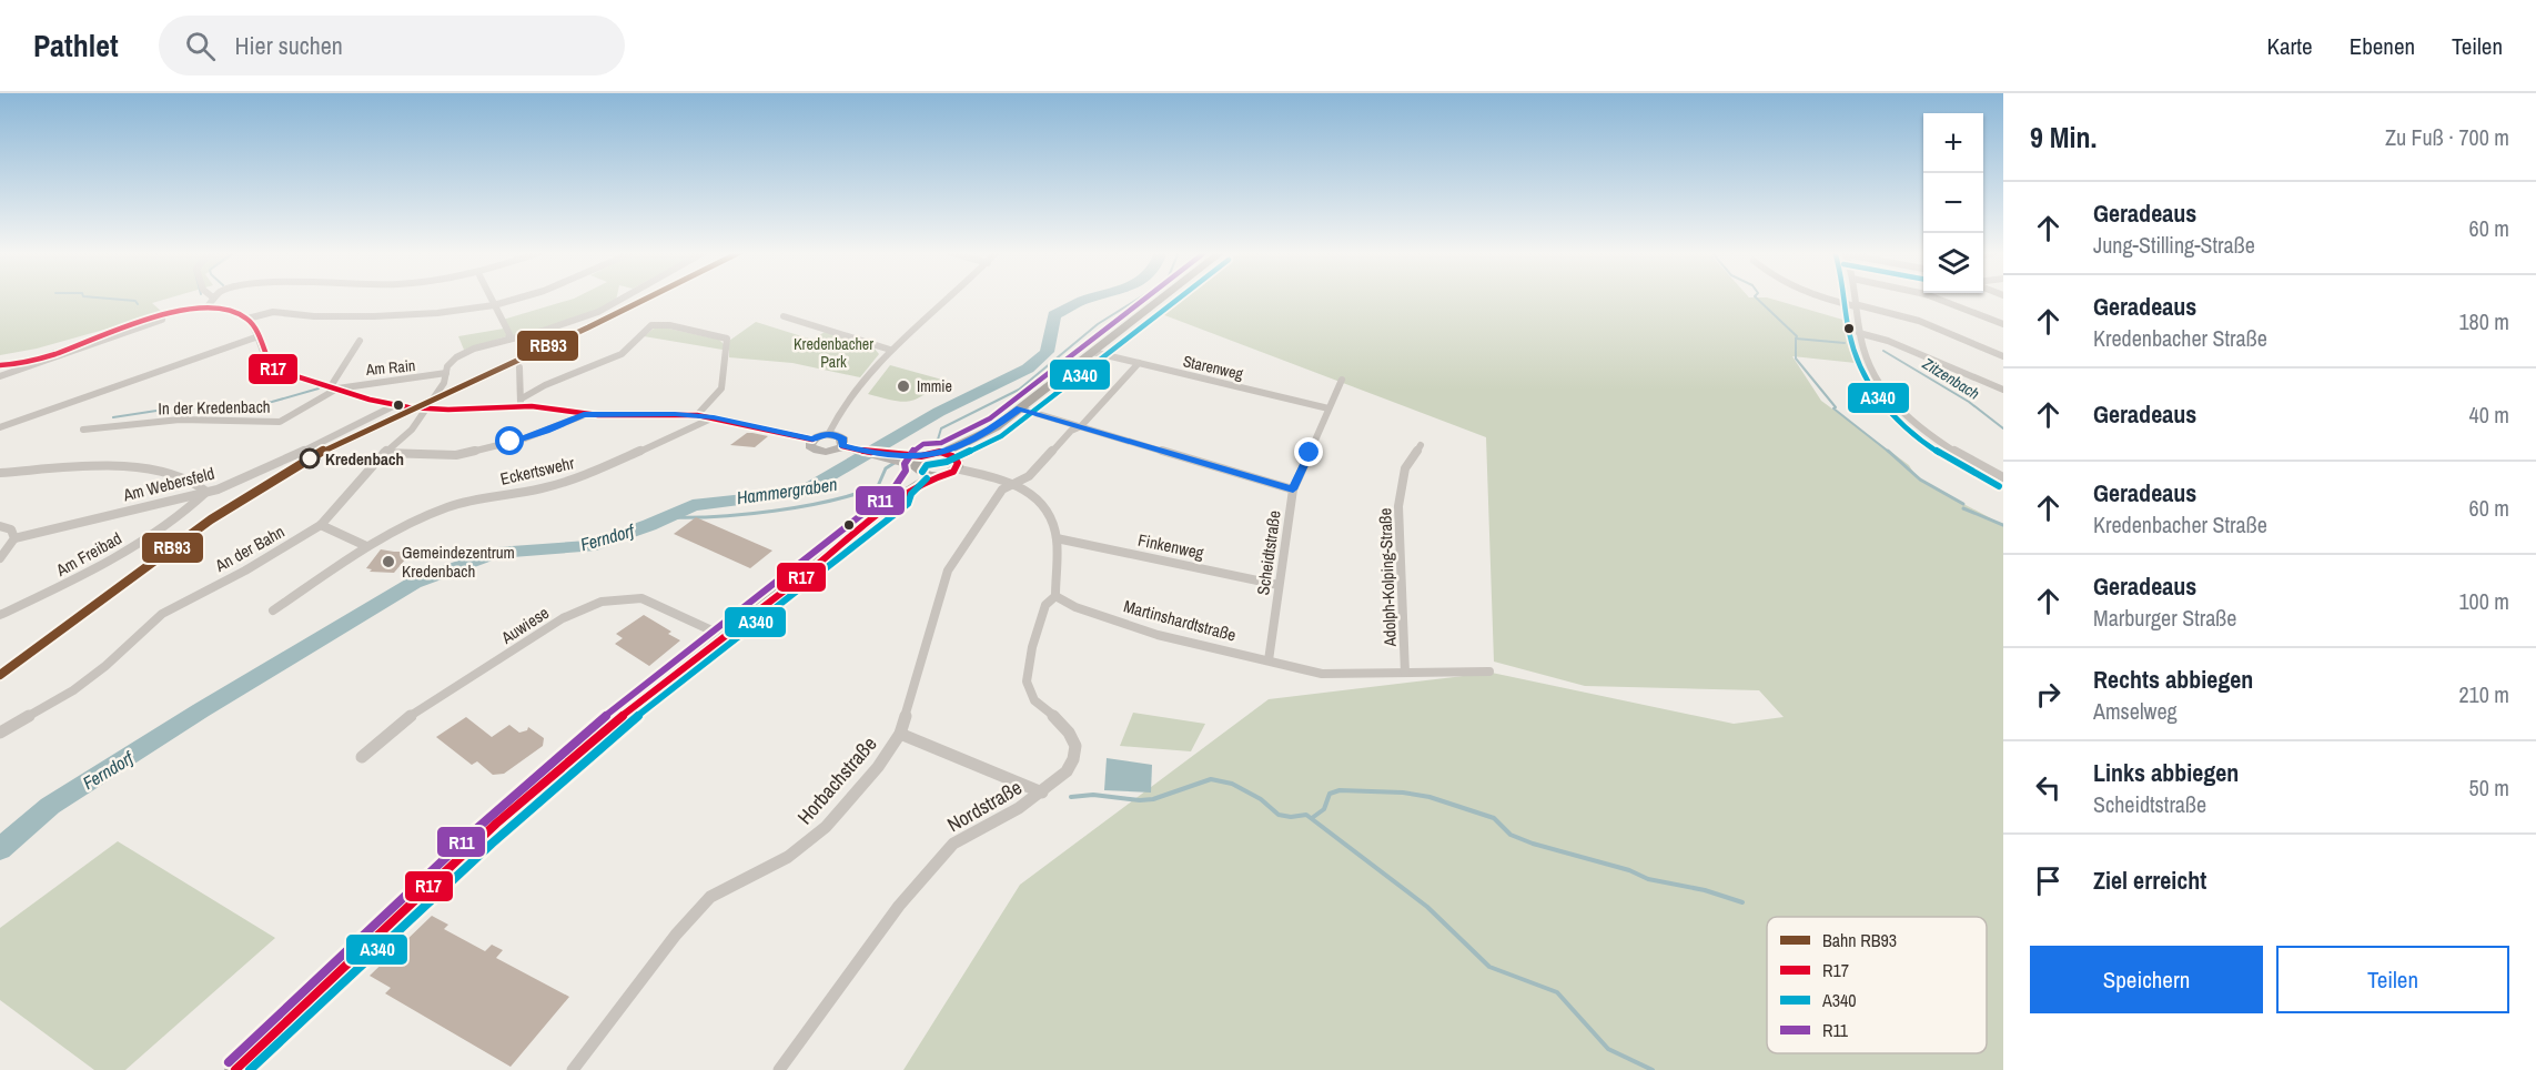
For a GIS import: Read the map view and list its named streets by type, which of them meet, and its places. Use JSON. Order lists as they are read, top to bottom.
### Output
{
  "streets": {
    "street": [
      "Am Rain",
      "Starenweg",
      "In der Kredenbach",
      "Eckertswehr",
      "Am Webersfeld",
      "Finkenweg",
      "An der Bahn",
      "Scheidtstraße",
      "Am Freibad",
      "Adolph-Kolping-Straße",
      "Martinshardtstraße",
      "Auwiese",
      "Horbachstraße",
      "Nordstraße"
    ]
  },
  "crossings": [
    ["Am Rain", "In der Kredenbach"],
    ["Am Rain", "An der Bahn"],
    ["Starenweg", "Scheidtstraße"],
    ["Starenweg", "Horbachstraße"],
    ["Am Webersfeld", "Am Freibad"],
    ["Finkenweg", "Scheidtstraße"],
    ["Scheidtstraße", "Martinshardtstraße"],
    ["Adolph-Kolping-Straße", "Martinshardtstraße"],
    ["Martinshardtstraße", "Nordstraße"]
  ],
  "water": ["Zitzenbach", "Hammergraben", "Ferndorf"],
  "parks": ["Kredenbacher Park"],
  "places": ["Immie", "Kredenbach", "Gemeindezentrum Kredenbach"],
  "lines": [
    "rail line RB93",
    "transit line A340",
    "transit line R11",
    "transit line R17"
  ],
  "legend": [
    "Bahn RB93",
    "R17",
    "A340",
    "R11"
  ],
  "page": {
    "header": "Pathlet",
    "search": "Hier suchen",
    "nav": ["Karte", "Ebenen", "Teilen"],
    "heading": ["9 Min.", "Zu Fuß · 700 m"],
    "map_buttons": ["+", "−"],
    "list": [
      ["Geradeaus", "Jung-Stilling-Straße", "60 m"],
      ["Geradeaus", "Kredenbacher Straße", "180 m"],
      ["Geradeaus", "40 m"],
      ["Geradeaus", "Kredenbacher Straße", "60 m"],
      ["Geradeaus", "Marburger Straße", "100 m"],
      ["Rechts abbiegen", "Amselweg", "210 m"],
      ["Links abbiegen", "Scheidtstraße", "50 m"],
      "Ziel erreicht"
    ],
    "buttons": ["Speichern", "Teilen"]
  }
}
